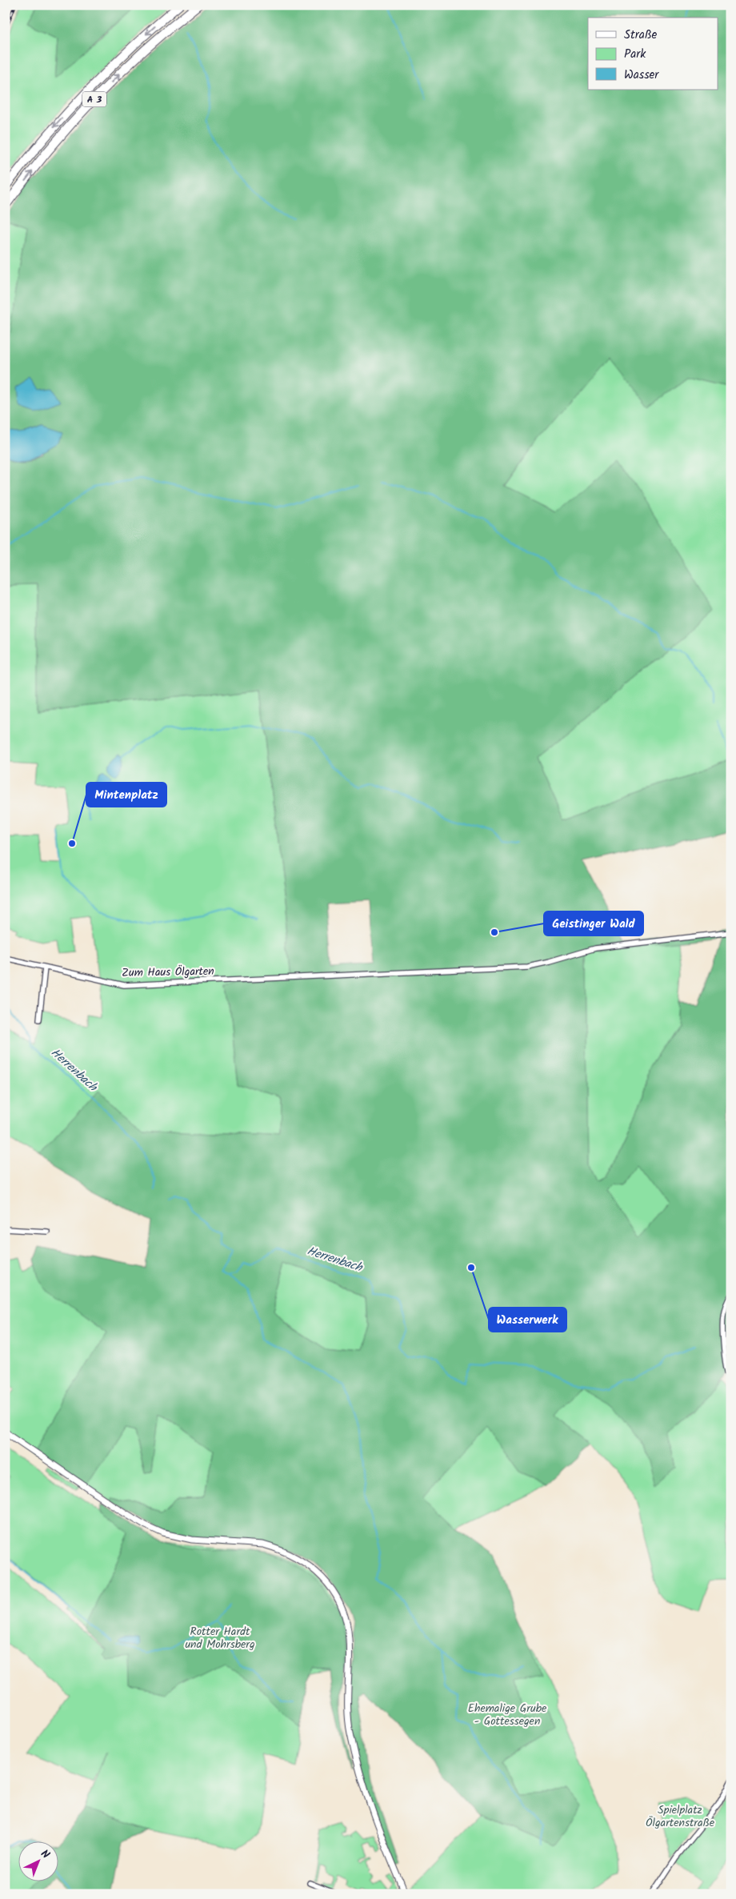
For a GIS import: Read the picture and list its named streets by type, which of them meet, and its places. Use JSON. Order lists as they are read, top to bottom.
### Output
{
  "streets": {
    "highway": ["A 3"],
    "street": ["Zum Haus Ölgarten"]
  },
  "water": ["Herrenbach"],
  "parks": ["Rotter Hardt und Mohrsberg", "Ehemalige Grube - Gottessegen", "Spielplatz Ölgartenstraße"],
  "places": ["Mintenplatz", "Geistinger Wald", "Wasserwerk"],
  "legend": ["Straße", "Park", "Wasser"],
  "north": "top right"
}
